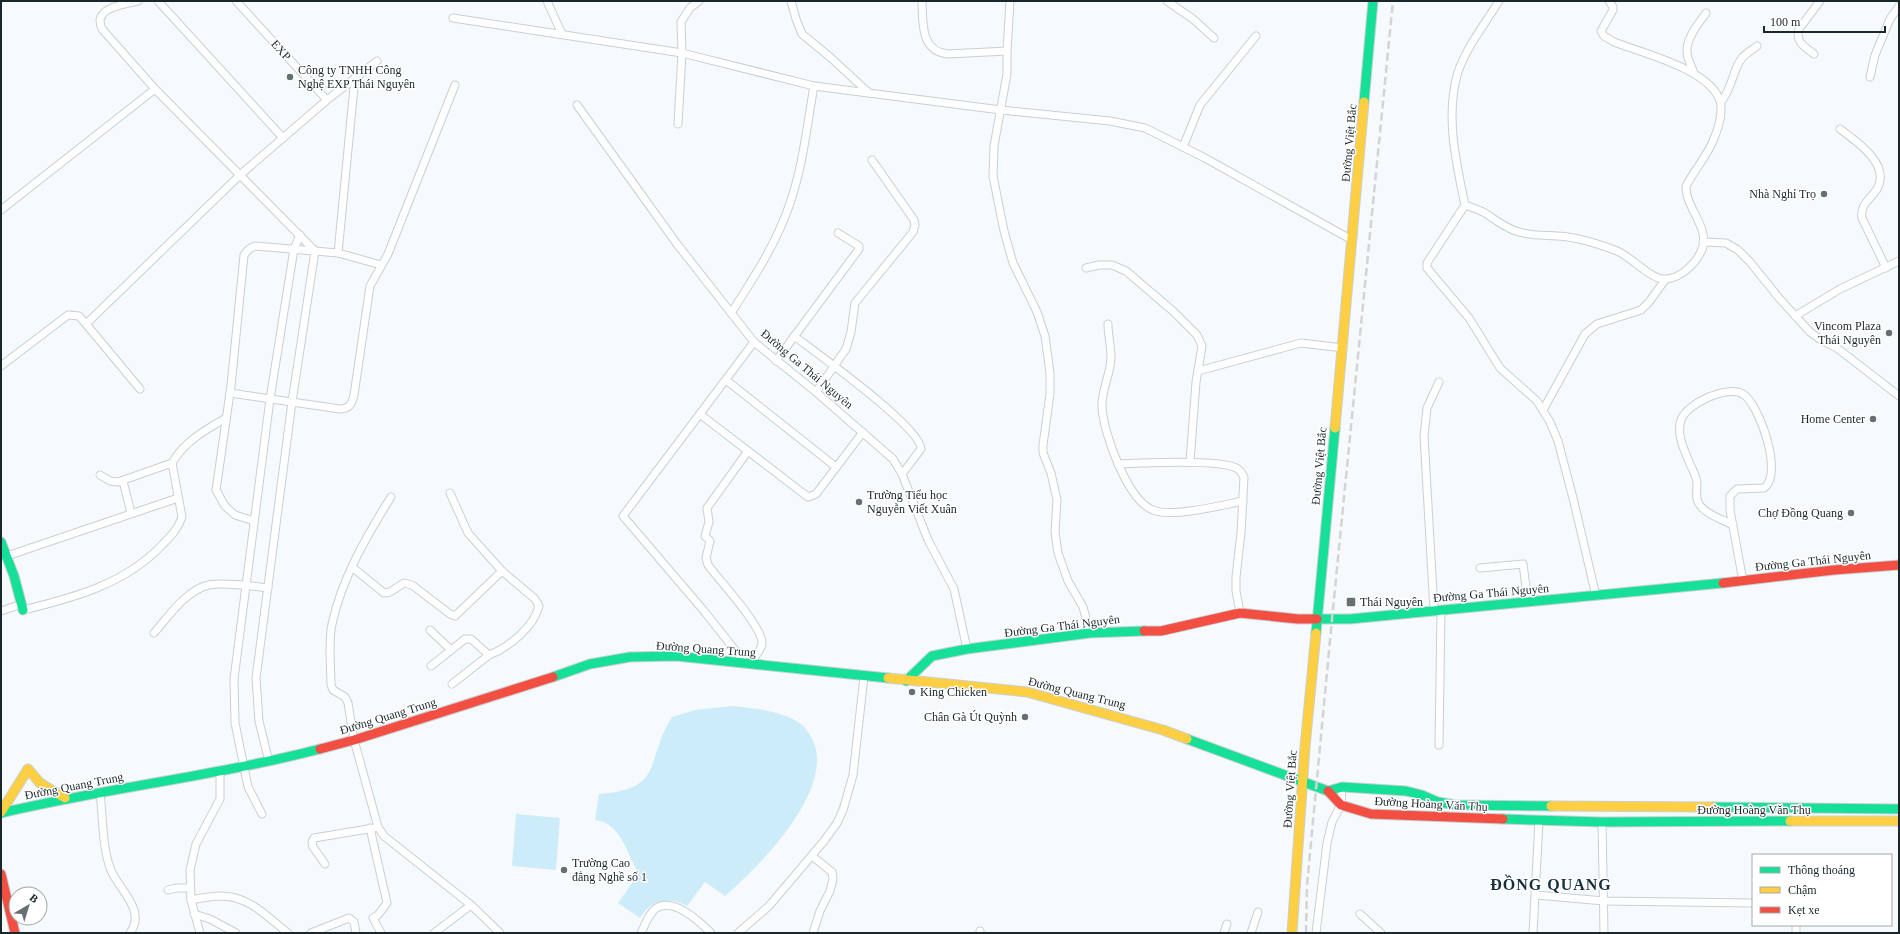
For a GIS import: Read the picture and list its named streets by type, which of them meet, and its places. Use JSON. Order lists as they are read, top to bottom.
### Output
{
  "streets": {
    "main road": [
      "Đường Việt Bắc",
      "Đường Ga Thái Nguyên",
      "Đường Quang Trung",
      "Đường Hoàng Văn Thụ"
    ],
    "street": ["EXP"]
  },
  "crossings": [
    ["Đường Việt Bắc", "Đường Ga Thái Nguyên"],
    ["Đường Việt Bắc", "Đường Quang Trung"],
    ["Đường Ga Thái Nguyên", "Đường Quang Trung"],
    ["Đường Quang Trung", "Đường Hoàng Văn Thụ"]
  ],
  "districts": ["ĐỒNG QUANG"],
  "places": {
    "other": [
      "Công ty TNHH Công Nghệ EXP Thái Nguyên",
      "Nhà Nghỉ Trọ",
      "Vincom Plaza Thái Nguyên",
      "Home Center",
      "Trường Tiểu học Nguyễn Viết Xuân",
      "Chợ Đồng Quang",
      "King Chicken",
      "Chân Gà Út Quỳnh",
      "Trường Cao đẳng Nghề số 1"
    ],
    "transit": ["Thái Nguyên"]
  },
  "legend": ["Thông thoáng", "Chậm", "Kẹt xe"],
  "scale_bar": "100 m",
  "north": "top right"
}
